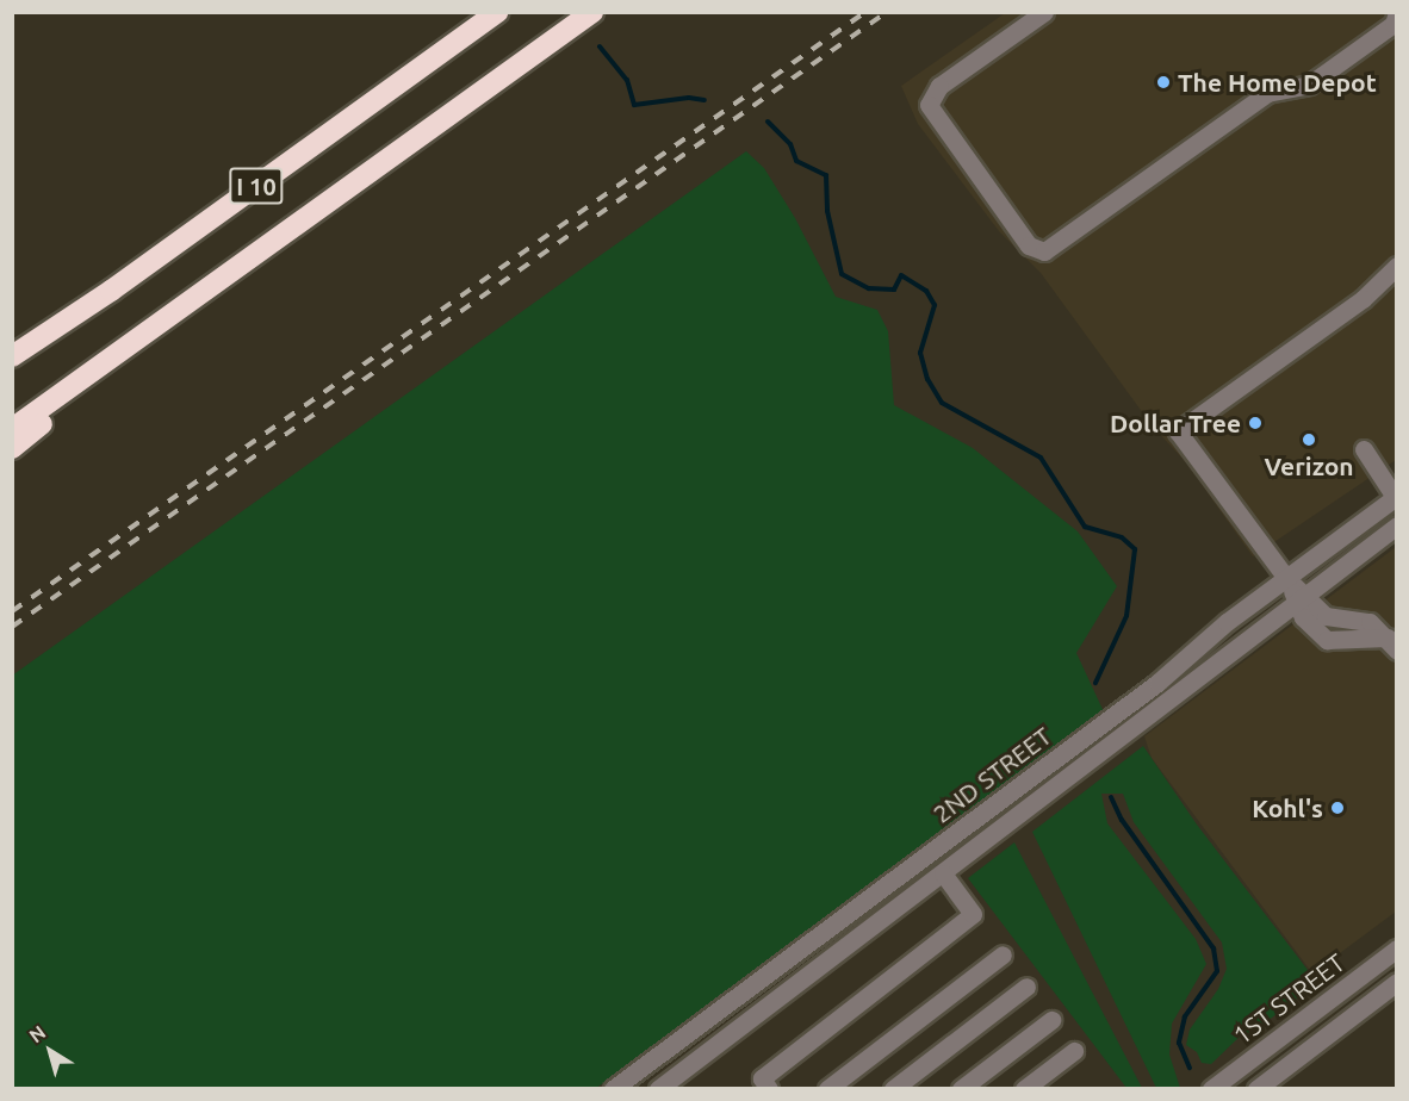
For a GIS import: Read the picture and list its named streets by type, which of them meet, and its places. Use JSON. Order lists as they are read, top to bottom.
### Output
{
  "streets": {
    "highway": ["I 10"],
    "street": ["2ND STREET", "1ST STREET"]
  },
  "places": [
    "The Home Depot",
    "Dollar Tree",
    "Verizon",
    "Kohl's"
  ],
  "north": "top left"
}
